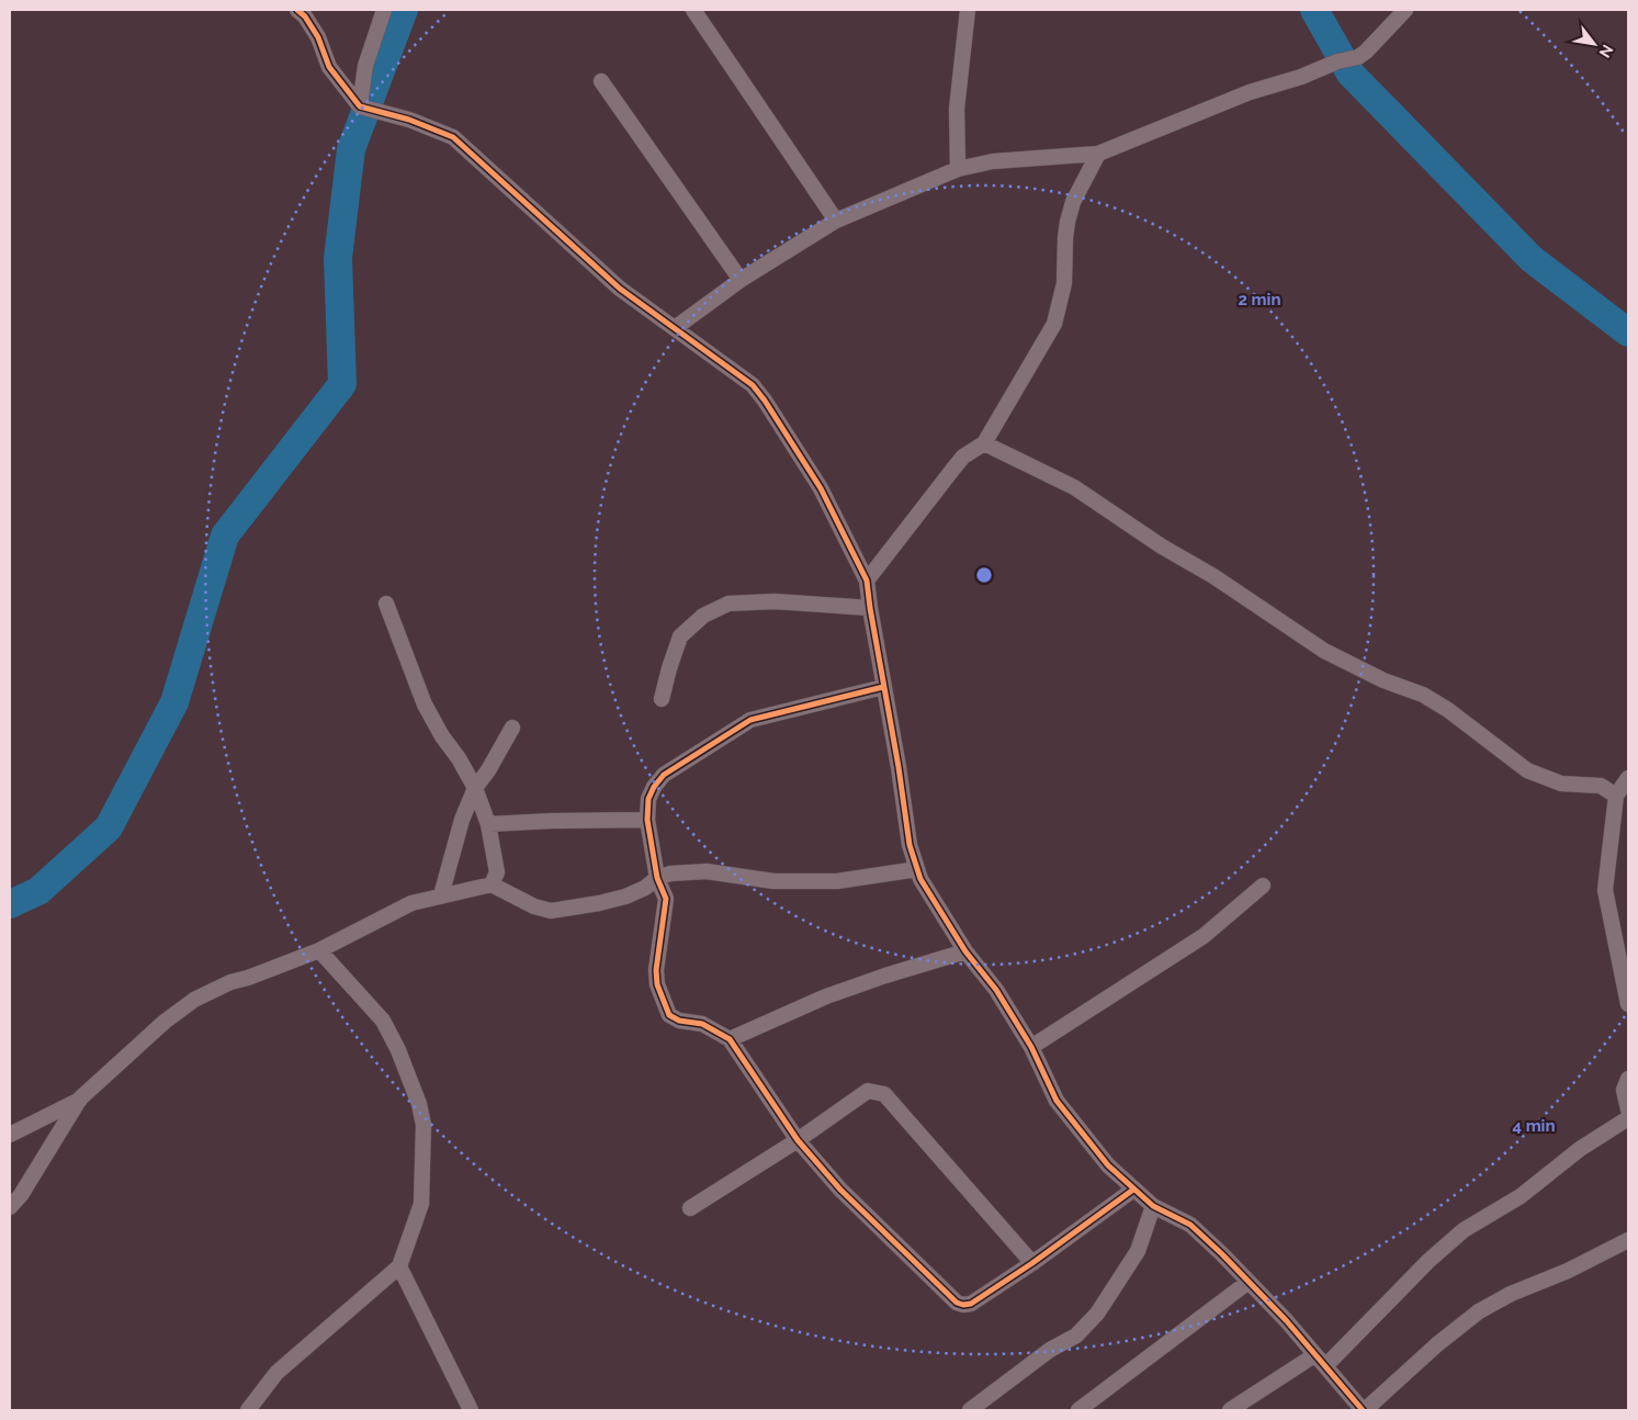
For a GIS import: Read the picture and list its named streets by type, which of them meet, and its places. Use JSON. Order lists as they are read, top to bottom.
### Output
{
  "north": "bottom right",
  "rings": ["2 min", "4 min"]
}
